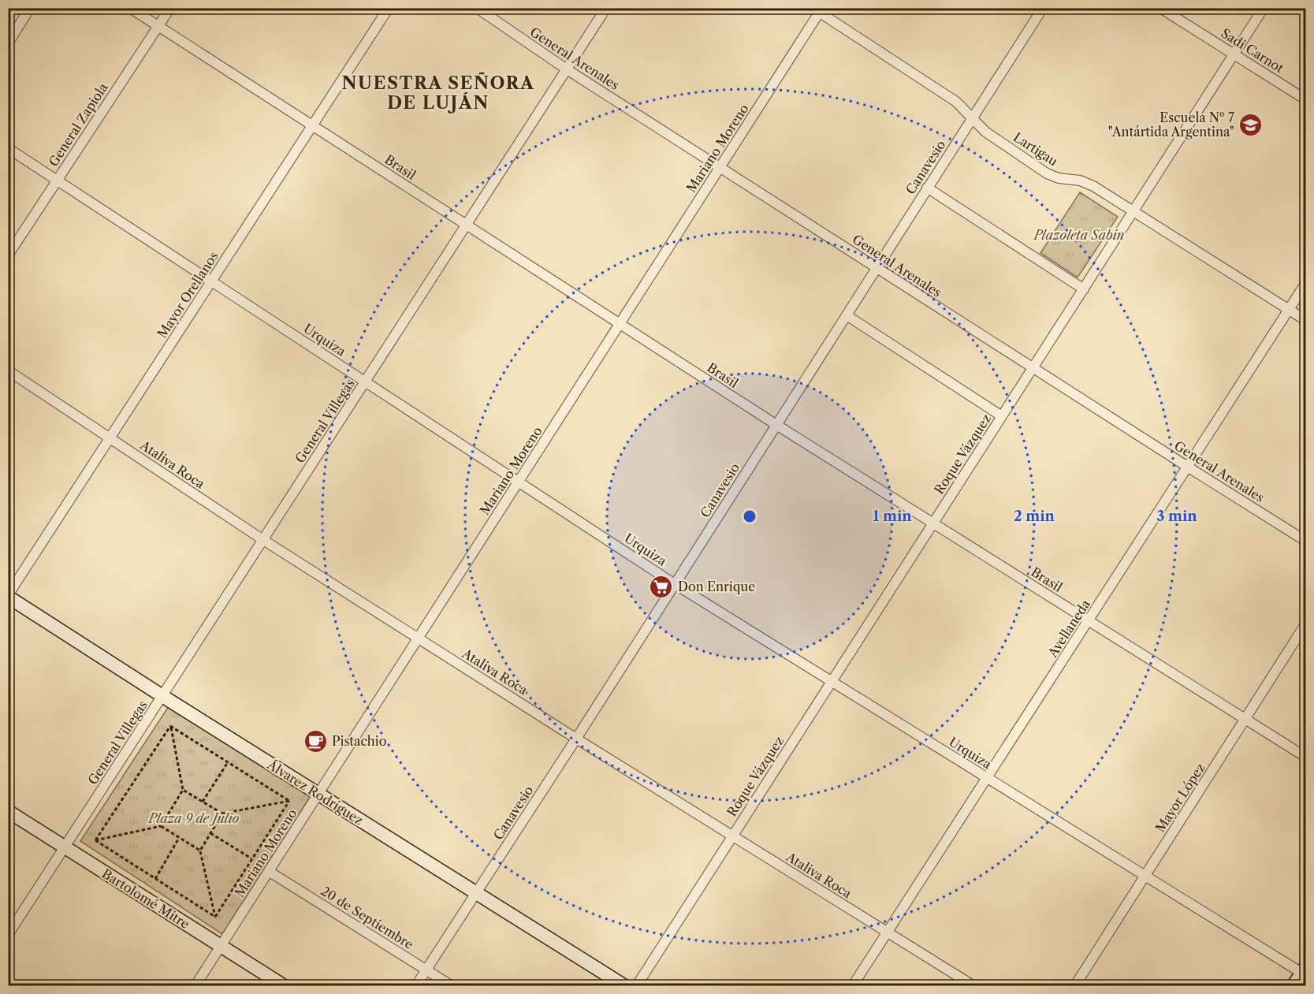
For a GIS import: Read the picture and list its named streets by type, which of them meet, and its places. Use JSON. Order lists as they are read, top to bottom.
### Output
{
  "streets": {
    "main road": ["Álvarez Rodríguez", "Bartolomé Mitre"],
    "street": [
      "Sadi Carnot",
      "General Arenales",
      "General Zapiola",
      "Mariano Moreno",
      "Lartigau",
      "Brasil",
      "Canavesio",
      "Mayor Orellanos",
      "Urquiza",
      "General Villegas",
      "Roque Vázquez",
      "Ataliva Roca",
      "Avellaneda",
      "Mayor López",
      "20 de Septiembre"
    ]
  },
  "crossings": [
    ["Sadi Carnot", "Roque Vázquez"],
    ["General Arenales", "Mariano Moreno"],
    ["General Arenales", "Canavesio"],
    ["General Arenales", "General Villegas"],
    ["General Arenales", "Roque Vázquez"],
    ["General Arenales", "Avellaneda"],
    ["General Zapiola", "Brasil"],
    ["General Zapiola", "Urquiza"],
    ["Mariano Moreno", "Lartigau"],
    ["Mariano Moreno", "Brasil"],
    ["Mariano Moreno", "Urquiza"],
    ["Mariano Moreno", "Ataliva Roca"],
    ["Mariano Moreno", "Álvarez Rodríguez"],
    ["Mariano Moreno", "Bartolomé Mitre"],
    ["Mariano Moreno", "20 de Septiembre"],
    ["Lartigau", "Canavesio"],
    ["Lartigau", "Roque Vázquez"],
    ["Lartigau", "Avellaneda"],
    ["Brasil", "Canavesio"],
    ["Brasil", "Mayor Orellanos"],
    ["Brasil", "General Villegas"],
    ["Brasil", "Roque Vázquez"],
    ["Brasil", "Avellaneda"],
    ["Brasil", "Mayor López"],
    ["Canavesio", "Urquiza"],
    ["Canavesio", "Ataliva Roca"],
    ["Canavesio", "Álvarez Rodríguez"],
    ["Canavesio", "20 de Septiembre"],
    ["Mayor Orellanos", "Urquiza"],
    ["Mayor Orellanos", "Ataliva Roca"],
    ["Mayor Orellanos", "Álvarez Rodríguez"],
    ["Urquiza", "General Villegas"],
    ["Urquiza", "Roque Vázquez"],
    ["Urquiza", "Avellaneda"],
    ["Urquiza", "Mayor López"],
    ["General Villegas", "Ataliva Roca"],
    ["General Villegas", "Álvarez Rodríguez"],
    ["General Villegas", "Bartolomé Mitre"],
    ["Roque Vázquez", "Ataliva Roca"],
    ["Ataliva Roca", "Avellaneda"]
  ],
  "districts": ["NUESTRA SEÑORA DE LUJÁN"],
  "parks": ["Plazoleta Sabin", "Plaza 9 de Julio"],
  "places": {
    "school or university": ["Escuela Nº 7 \"Antártida Argentina\""],
    "supermarket": ["Don Enrique"],
    "cafe": ["Pistachio"]
  },
  "rings": ["1 min", "2 min", "3 min"]
}
